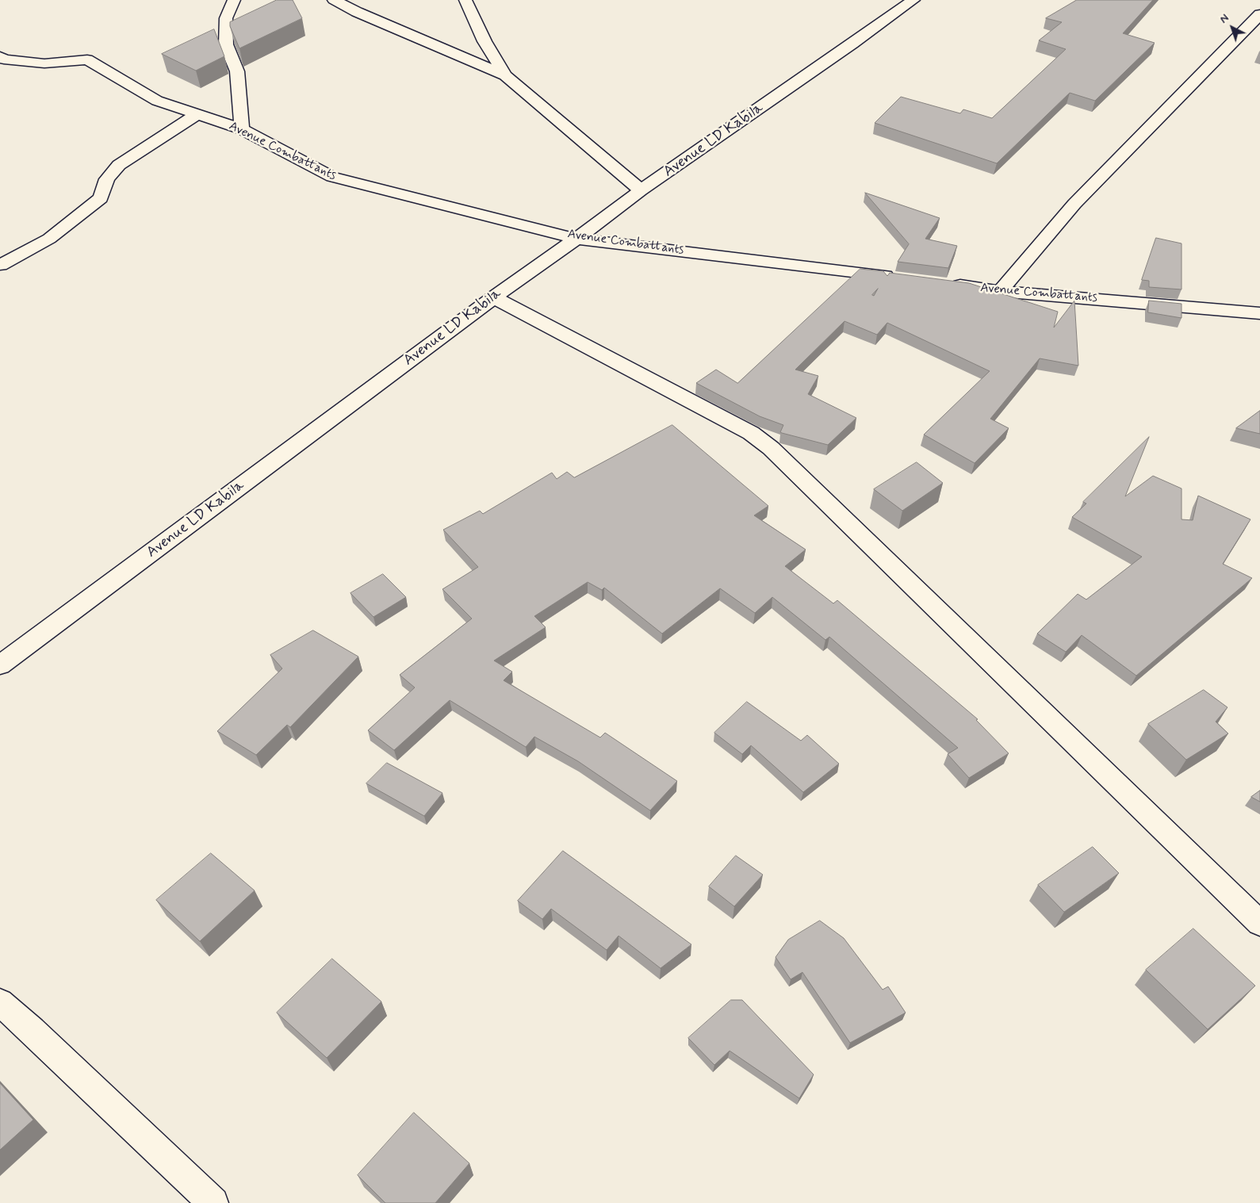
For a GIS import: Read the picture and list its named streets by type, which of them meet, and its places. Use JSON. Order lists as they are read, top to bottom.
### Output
{
  "streets": {
    "street": ["Avenue LD Kabila", "Avenue Combattants"]
  },
  "crossings": [
    ["Avenue LD Kabila", "Avenue Combattants"]
  ],
  "north": "top left"
}
